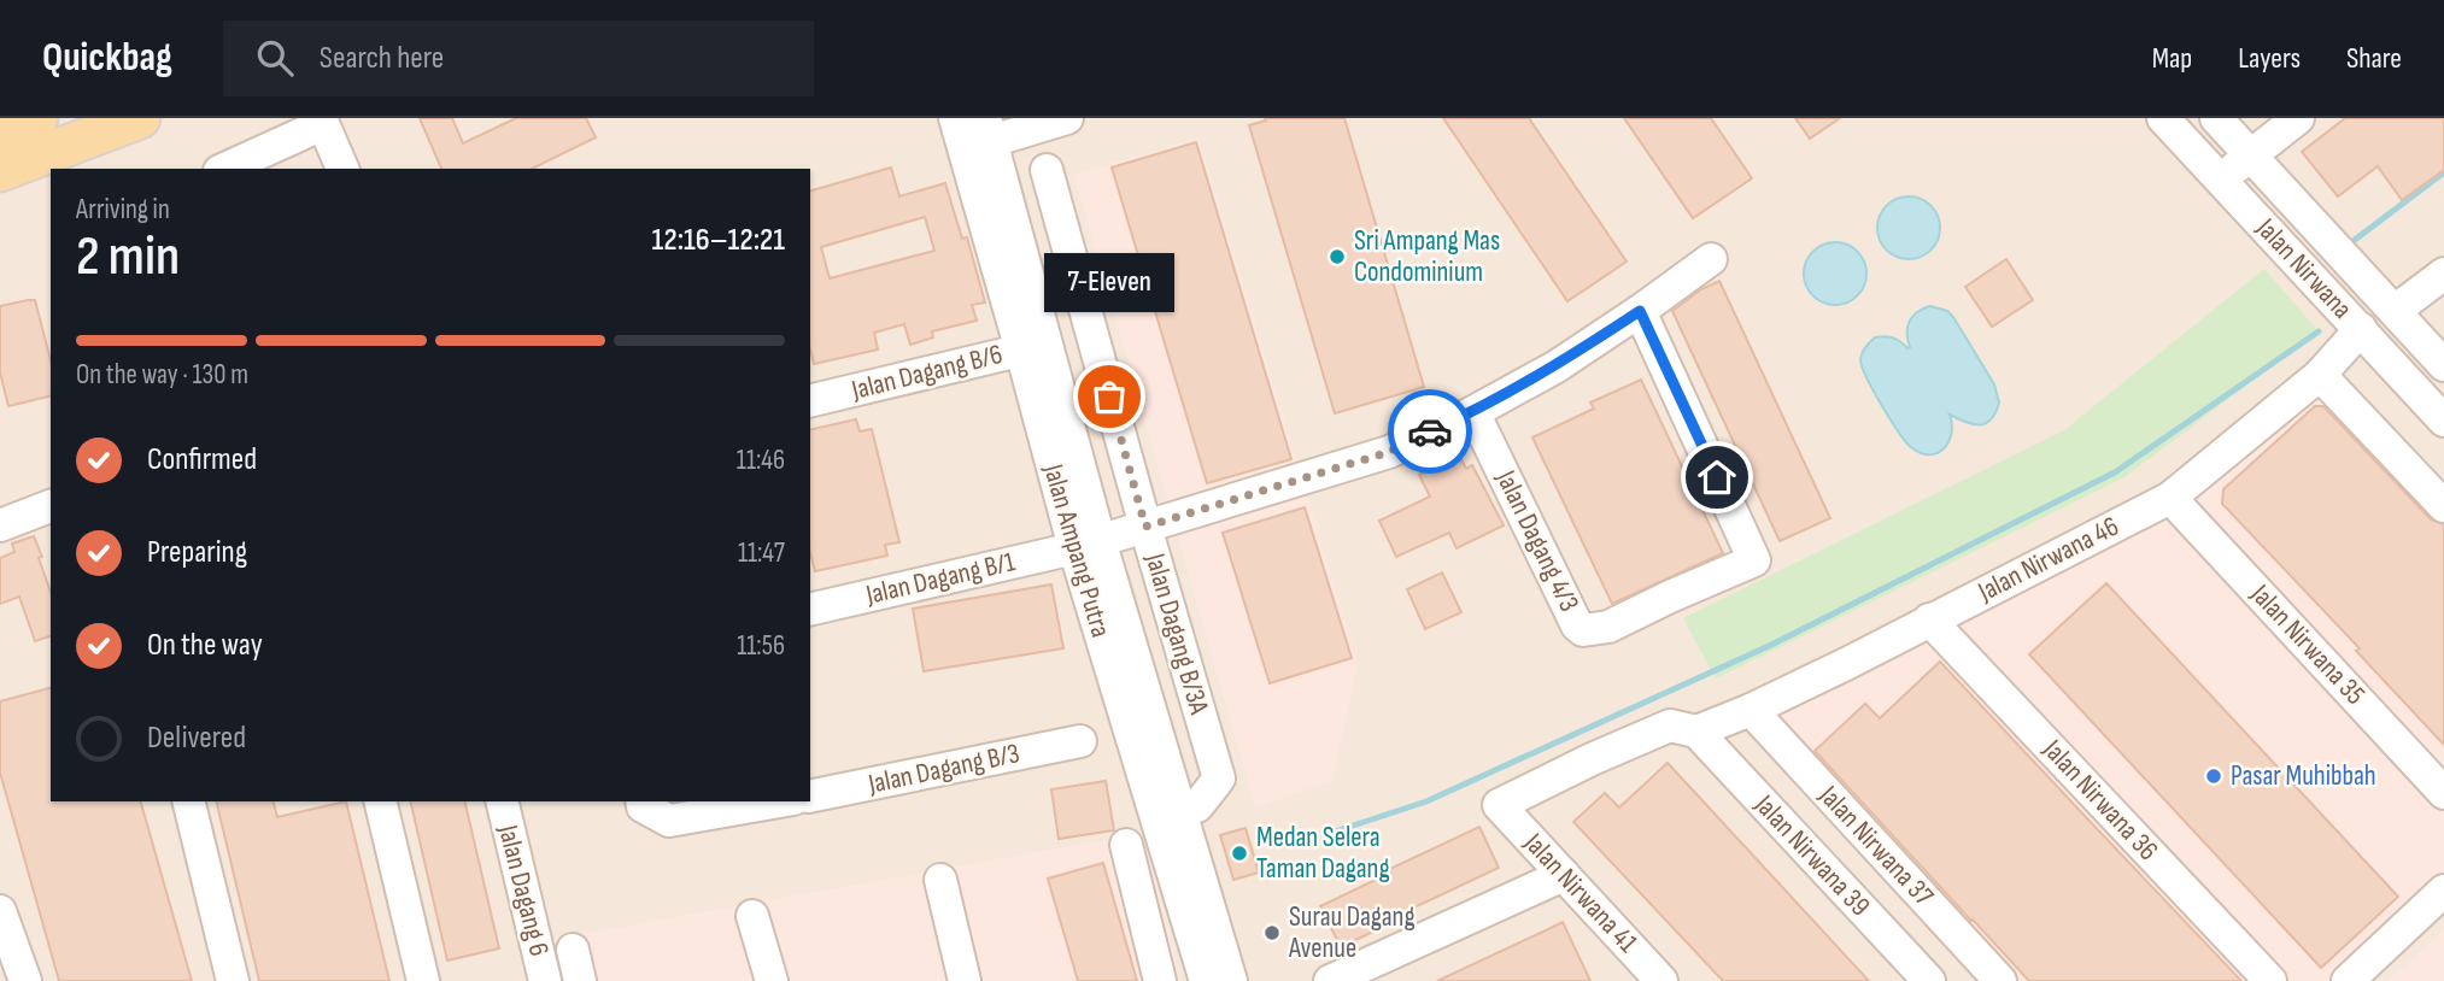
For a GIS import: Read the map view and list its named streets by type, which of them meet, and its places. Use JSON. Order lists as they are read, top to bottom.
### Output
{
  "streets": {
    "street": [
      "Jalan Nirwana",
      "Jalan Dagang B/6",
      "Jalan Dagang 4/3",
      "Jalan Ampang Putra",
      "Jalan Nirwana 46",
      "Jalan Dagang B/1",
      "Jalan Dagang B/3A",
      "Jalan Nirwana 35",
      "Jalan Dagang B/3",
      "Jalan Nirwana 36",
      "Jalan Nirwana 37",
      "Jalan Nirwana 39",
      "Jalan Dagang 6",
      "Jalan Nirwana 41"
    ]
  },
  "crossings": [
    ["Jalan Nirwana", "Jalan Nirwana 46"],
    ["Jalan Dagang B/6", "Jalan Ampang Putra"],
    ["Jalan Dagang 4/3", "Jalan Dagang B/1"],
    ["Jalan Ampang Putra", "Jalan Dagang B/1"],
    ["Jalan Ampang Putra", "Jalan Dagang B/3A"],
    ["Jalan Nirwana 46", "Jalan Nirwana 35"],
    ["Jalan Nirwana 46", "Jalan Nirwana 36"],
    ["Jalan Nirwana 46", "Jalan Nirwana 37"],
    ["Jalan Nirwana 46", "Jalan Nirwana 39"],
    ["Jalan Nirwana 46", "Jalan Nirwana 41"],
    ["Jalan Dagang B/1", "Jalan Dagang B/3A"],
    ["Jalan Nirwana 39", "Jalan Nirwana 41"]
  ],
  "places": [
    "Sri Ampang Mas Condominium",
    "7-Eleven",
    "Pasar Muhibbah",
    "Medan Selera Taman Dagang",
    "Surau Dagang Avenue"
  ],
  "page": {
    "header": "Quickbag",
    "search": "Search here",
    "nav": ["Map", "Layers", "Share"],
    "heading": ["2 min", "Arriving in", "12:16–12:21"],
    "bubble": "7-Eleven",
    "bar": "On the way · 130 m",
    "list": [
      ["Confirmed", "11:46"],
      ["Preparing", "11:47"],
      ["On the way", "11:56"],
      "Delivered"
    ]
  }
}
